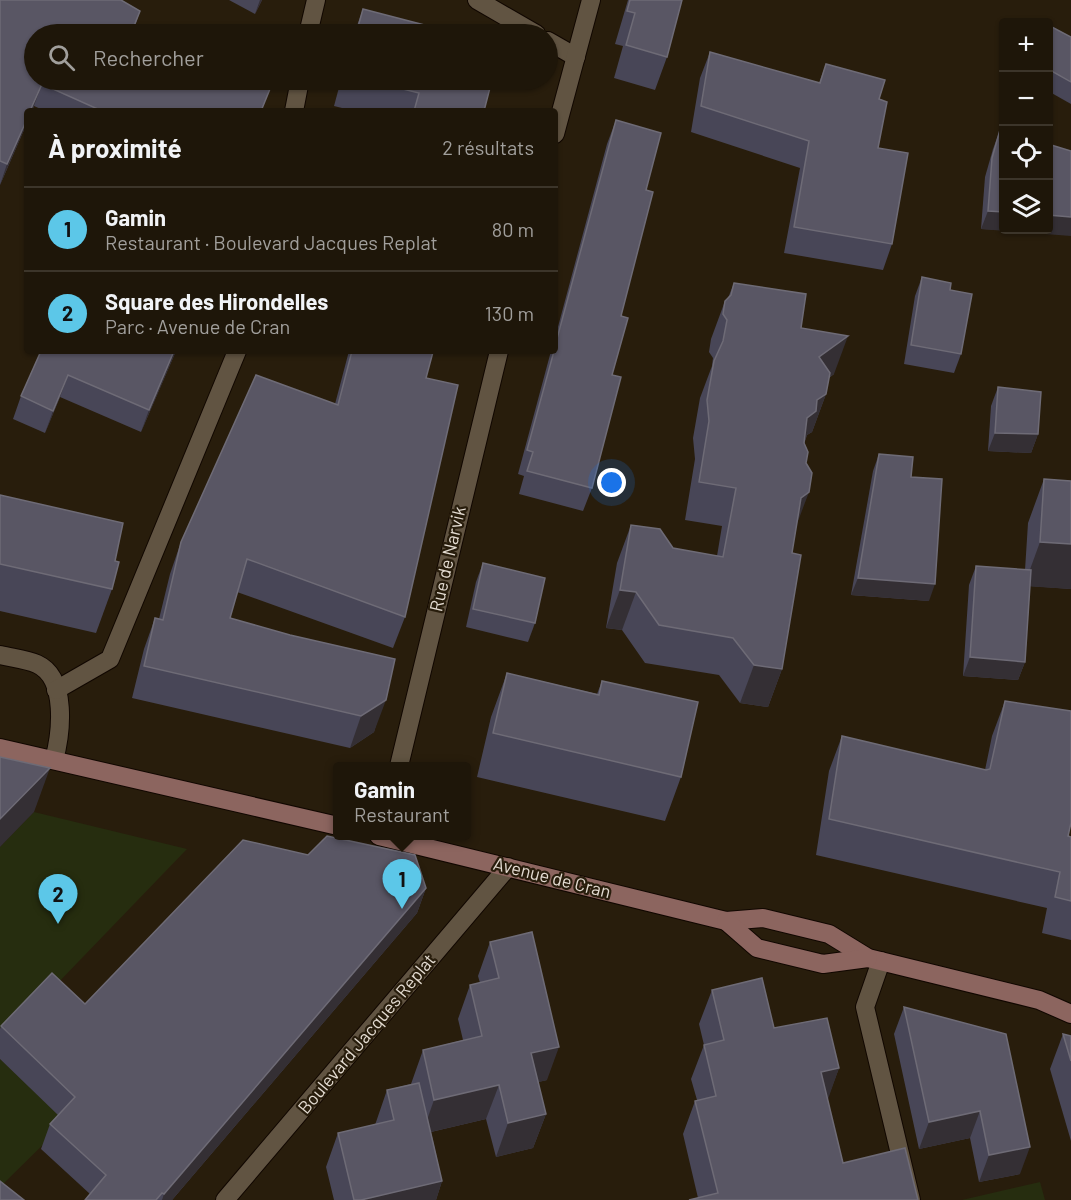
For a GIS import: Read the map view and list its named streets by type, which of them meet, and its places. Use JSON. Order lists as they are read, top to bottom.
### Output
{
  "streets": {
    "main road": ["Avenue de Cran"],
    "street": ["Rue de Narvik", "Boulevard Jacques Replat"]
  },
  "crossings": [
    ["Avenue de Cran", "Boulevard Jacques Replat"]
  ],
  "page": {
    "map_buttons": ["+", "−"],
    "search": "Rechercher",
    "heading": ["À proximité", "2 résultats"],
    "list": [
      {
        "mark": "1",
        "name": "Gamin",
        "note": "Restaurant · Boulevard Jacques Replat",
        "value": "80 m"
      },
      {
        "mark": "2",
        "name": "Square des Hirondelles",
        "note": "Parc · Avenue de Cran",
        "value": "130 m"
      }
    ],
    "popup": ["Gamin", "Restaurant"],
    "pins": ["1", "2"]
  }
}
